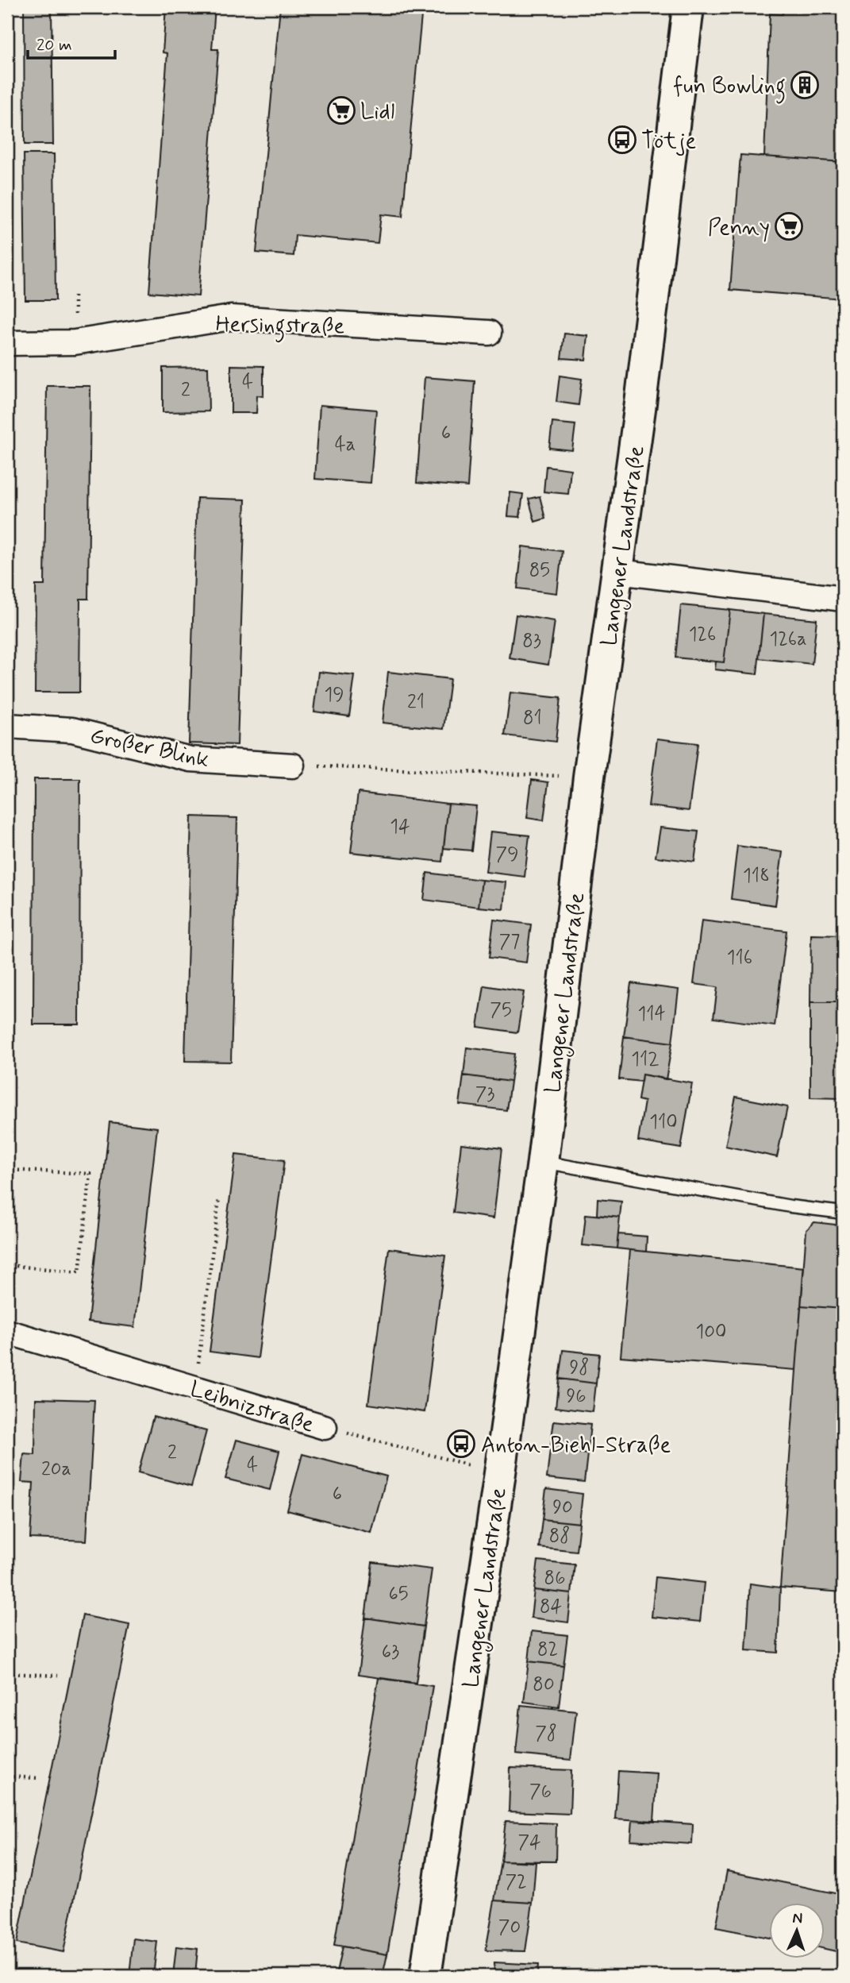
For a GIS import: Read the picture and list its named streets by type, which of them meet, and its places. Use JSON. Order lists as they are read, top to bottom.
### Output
{
  "streets": {
    "main road": ["Langener Landstraße"],
    "street": ["Hersingstraße", "Großer Blink", "Leibnizstraße"]
  },
  "crossings": [
    ["Langener Landstraße", "Leibnizstraße"]
  ],
  "places": {
    "building": ["fun Bowling"],
    "supermarket": ["Lidl", "Penny"],
    "bus stop": ["Tötje", "Anton-Biehl-Straße"]
  },
  "house_numbers": [
    "4",
    "2",
    "6",
    "4a",
    "85",
    "126",
    "126a",
    "83",
    "19",
    "21",
    "81",
    "14",
    "79",
    "118",
    "77",
    "116",
    "75",
    "114",
    "112",
    "73",
    "110",
    "100",
    "98",
    "96",
    "2",
    "4",
    "20a",
    "6",
    "90",
    "88",
    "86",
    "65",
    "84",
    "82",
    "63",
    "80",
    "78",
    "76",
    "74",
    "72",
    "70"
  ],
  "scale_bar": "20 m",
  "north": "top"
}
